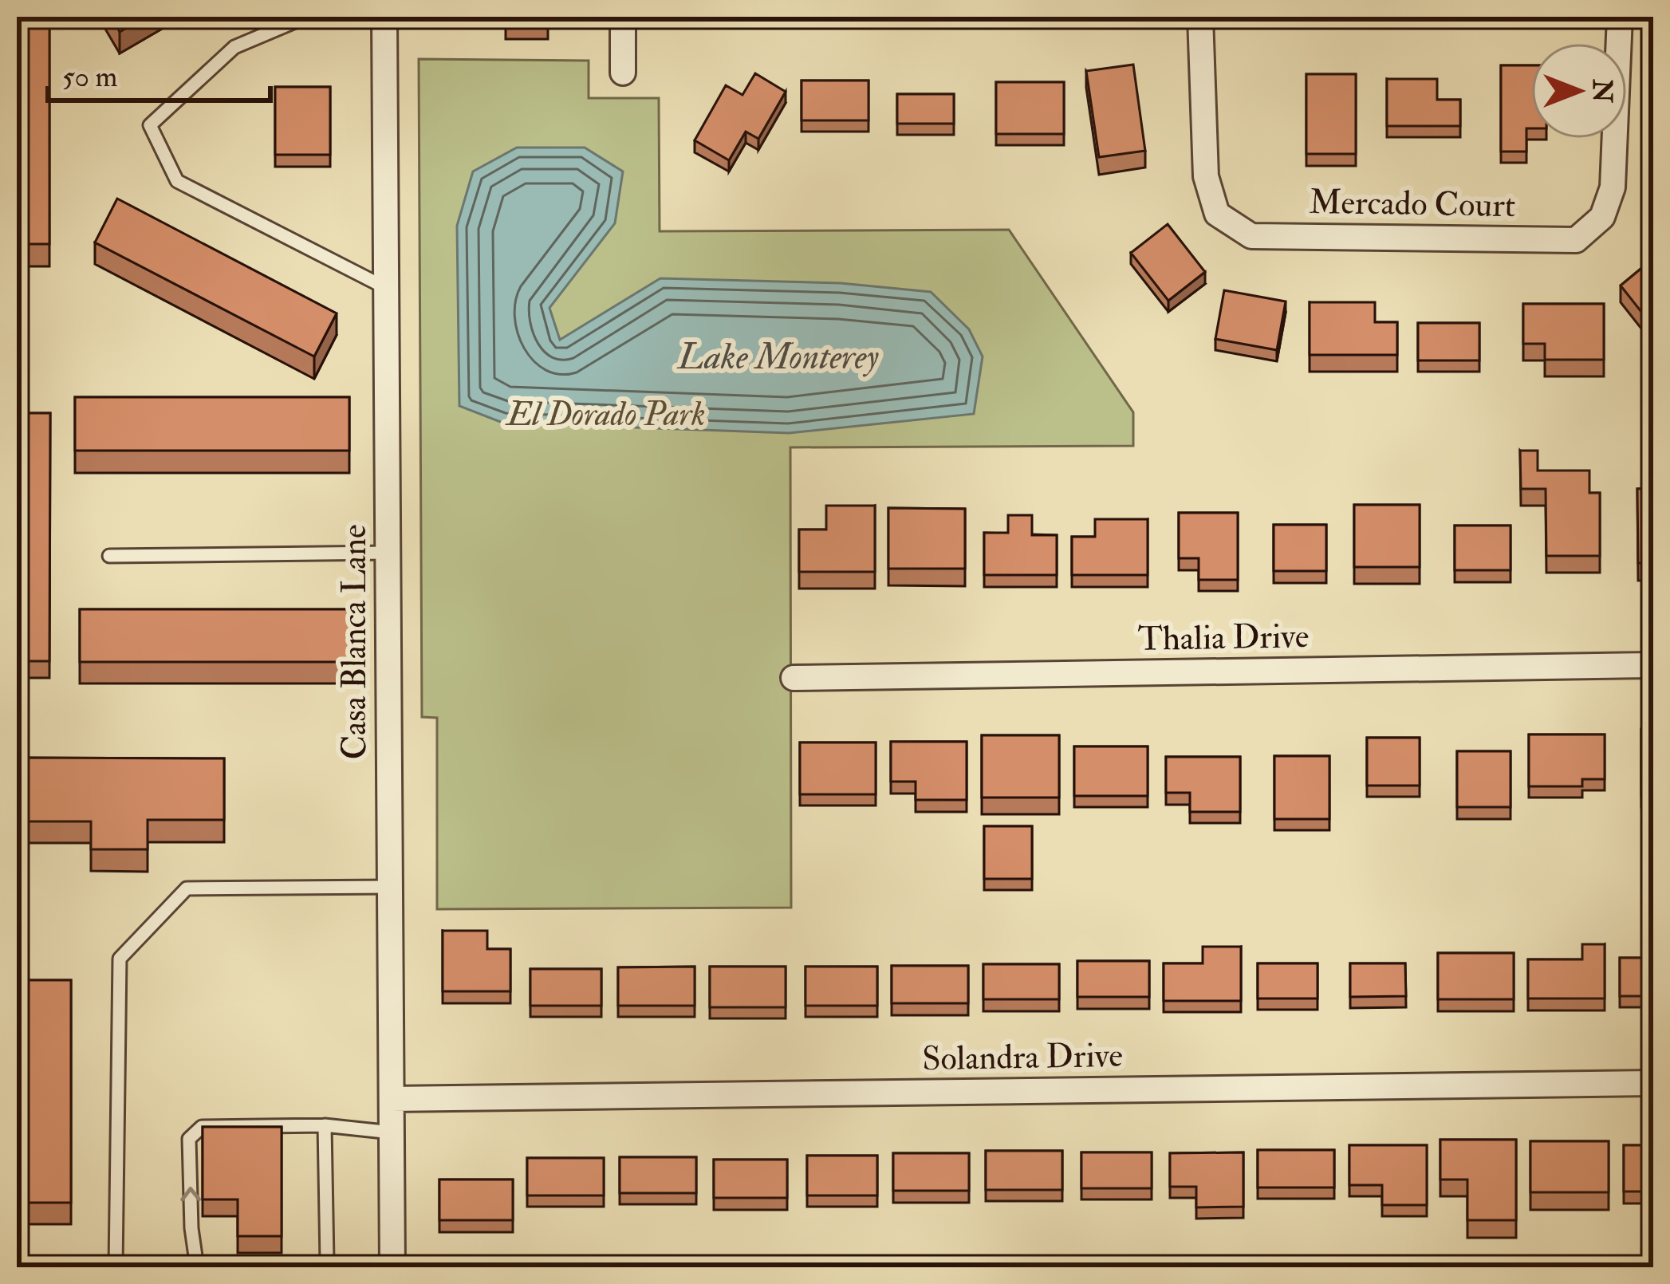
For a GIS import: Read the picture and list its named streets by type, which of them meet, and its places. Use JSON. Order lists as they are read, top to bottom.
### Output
{
  "streets": {
    "street": [
      "Mercado Court",
      "Thalia Drive",
      "Casa Blanca Lane",
      "Solandra Drive"
    ]
  },
  "crossings": [
    ["Casa Blanca Lane", "Solandra Drive"]
  ],
  "water": ["Lake Monterey"],
  "parks": ["El Dorado Park"],
  "scale_bar": "50 m",
  "north": "right"
}
